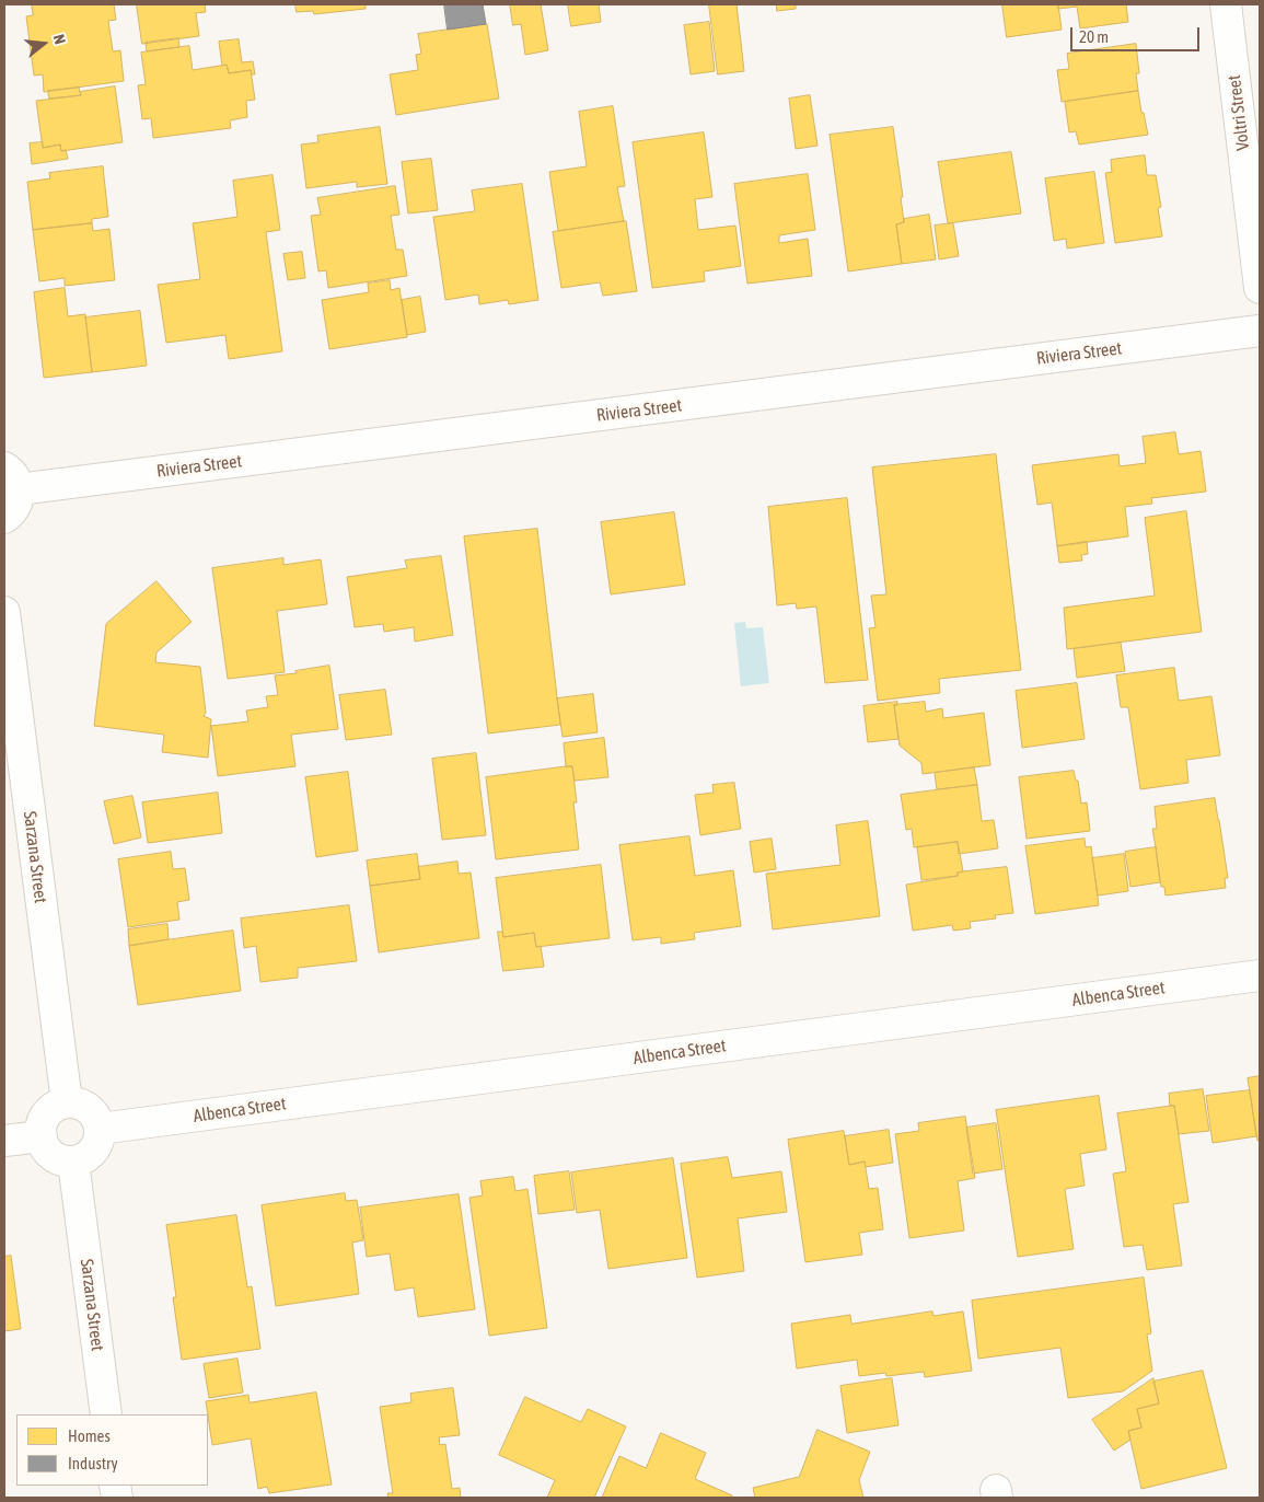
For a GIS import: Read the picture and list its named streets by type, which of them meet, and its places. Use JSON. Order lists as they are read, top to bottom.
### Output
{
  "streets": {
    "street": [
      "Voltri Street",
      "Riviera Street",
      "Sarzana Street",
      "Albenca Street"
    ]
  },
  "crossings": [
    ["Sarzana Street", "Albenca Street"]
  ],
  "legend": ["Homes", "Industry"],
  "scale_bar": "20 m",
  "north": "right"
}
